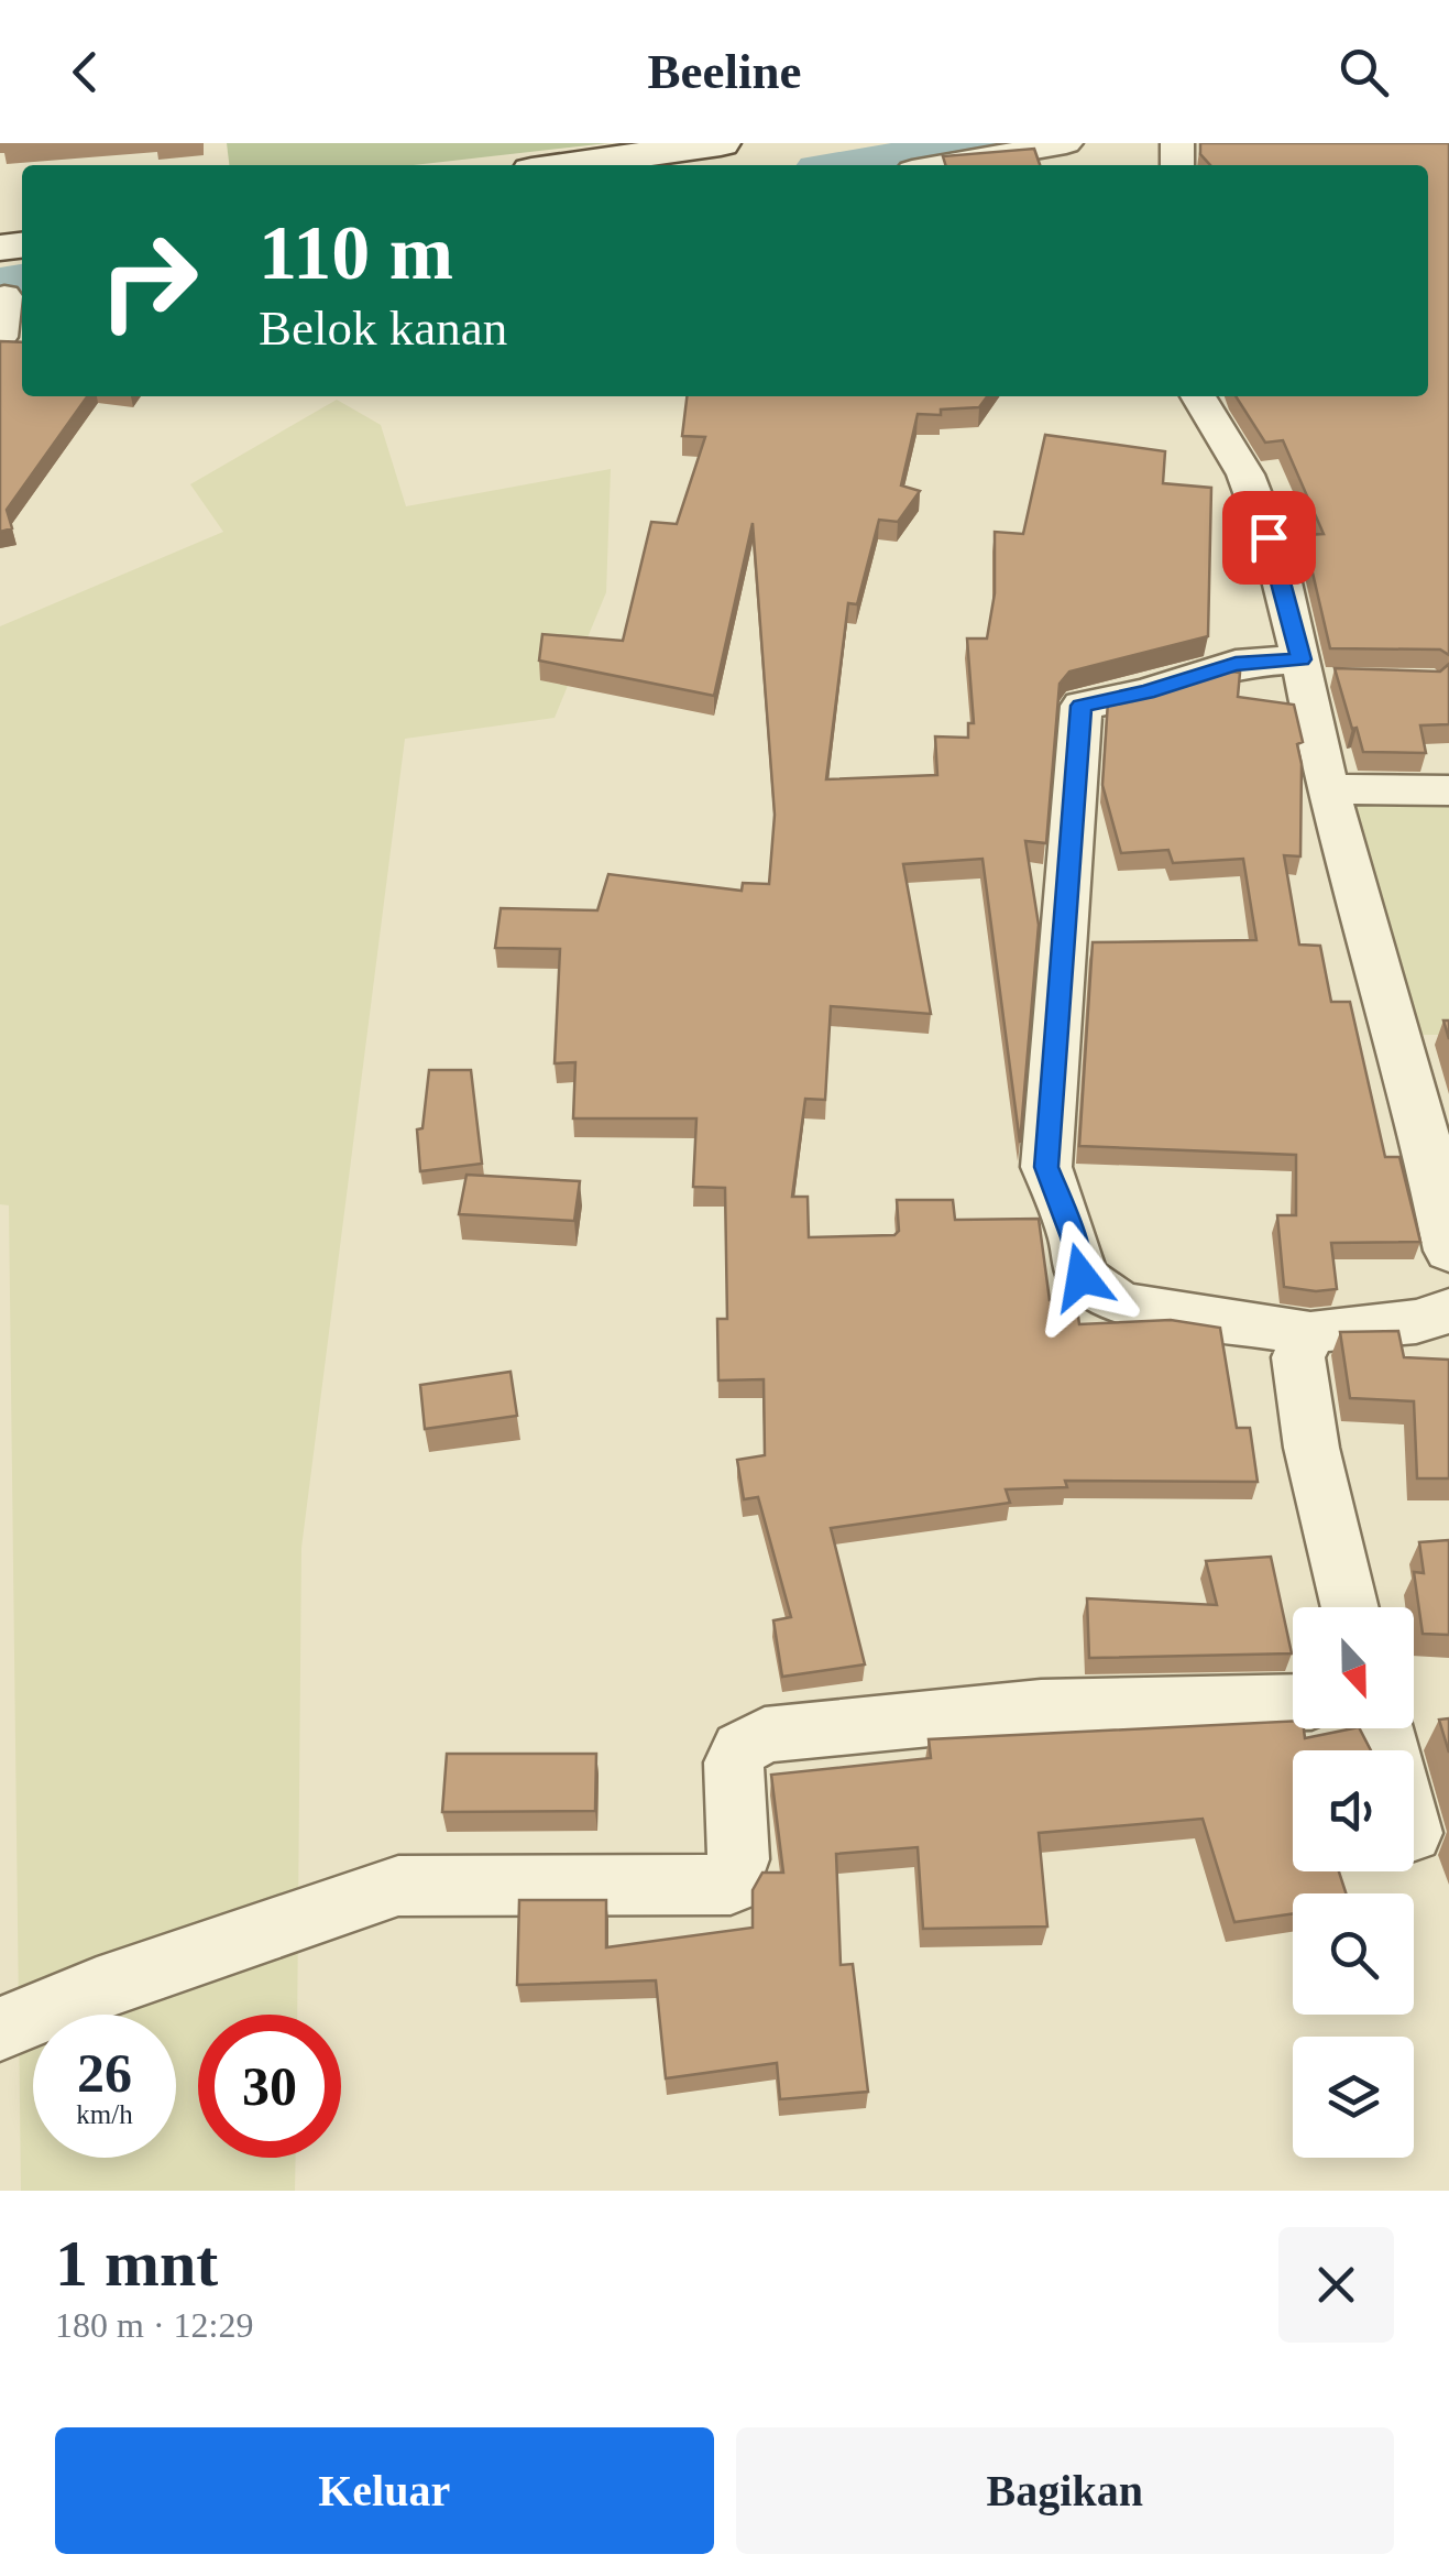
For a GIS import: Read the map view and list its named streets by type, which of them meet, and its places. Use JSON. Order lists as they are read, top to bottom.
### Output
{
  "north": "bottom",
  "page": {
    "header": "Beeline",
    "turn": ["110 m", "Belok kanan"],
    "speed": "26 km/h",
    "limit": "30",
    "heading": ["1 mnt", "180 m · 12:29"],
    "buttons": ["Keluar", "Bagikan"]
  }
}
